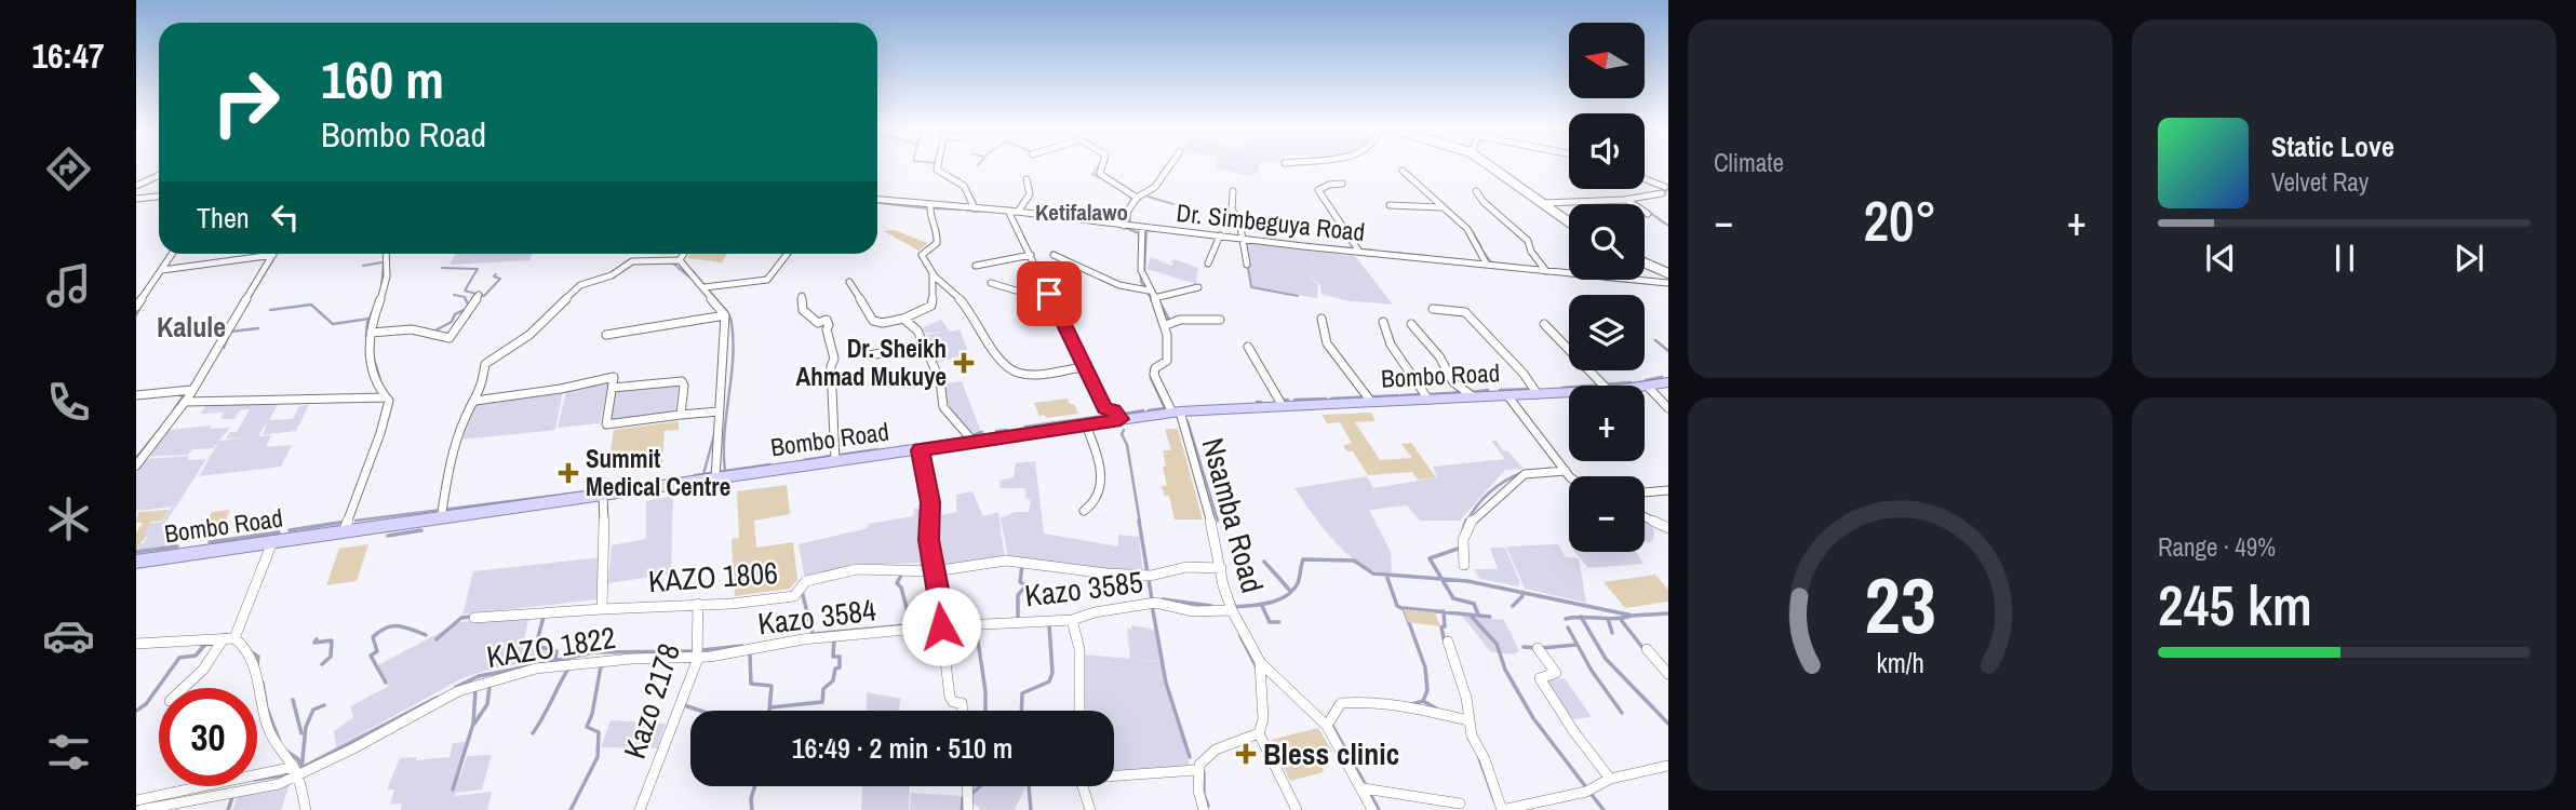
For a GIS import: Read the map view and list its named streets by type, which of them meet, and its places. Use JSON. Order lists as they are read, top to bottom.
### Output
{
  "streets": {
    "main road": ["Bombo Road"],
    "street": [
      "Dr. Simbeguya Road",
      "Nsamba Road",
      "KAZO 1806",
      "Kazo 3585",
      "Kazo 3584",
      "KAZO 1822",
      "Kazo 2178"
    ]
  },
  "crossings": [
    ["Bombo Road", "Nsamba Road"],
    ["Nsamba Road", "KAZO 1806"],
    ["Nsamba Road", "Kazo 3585"],
    ["KAZO 1806", "Kazo 2178"],
    ["Kazo 3585", "Kazo 3584"],
    ["Kazo 3584", "KAZO 1822"],
    ["Kazo 3584", "Kazo 2178"],
    ["KAZO 1822", "Kazo 2178"]
  ],
  "districts": ["Ketifalawo", "Kalule"],
  "places": {
    "health": ["Dr. Sheikh Ahmad Mukuye", "Summit Medical Centre", "Bless clinic"]
  },
  "north": "left",
  "page": {
    "tabs": "16:47",
    "tile": [
      "Climate",
      ["Range · 49%", "245 km"]
    ],
    "map_buttons": ["+", "−"],
    "turn": ["160 m", "Bombo Road"],
    "song": ["Static Love", "Velvet Ray"],
    "then": "Then",
    "heat": ["−", "20°", "+"],
    "limit": "30",
    "trip": "16:49 · 2 min · 510 m",
    "gauge": ["23", "km/h"]
  }
}
